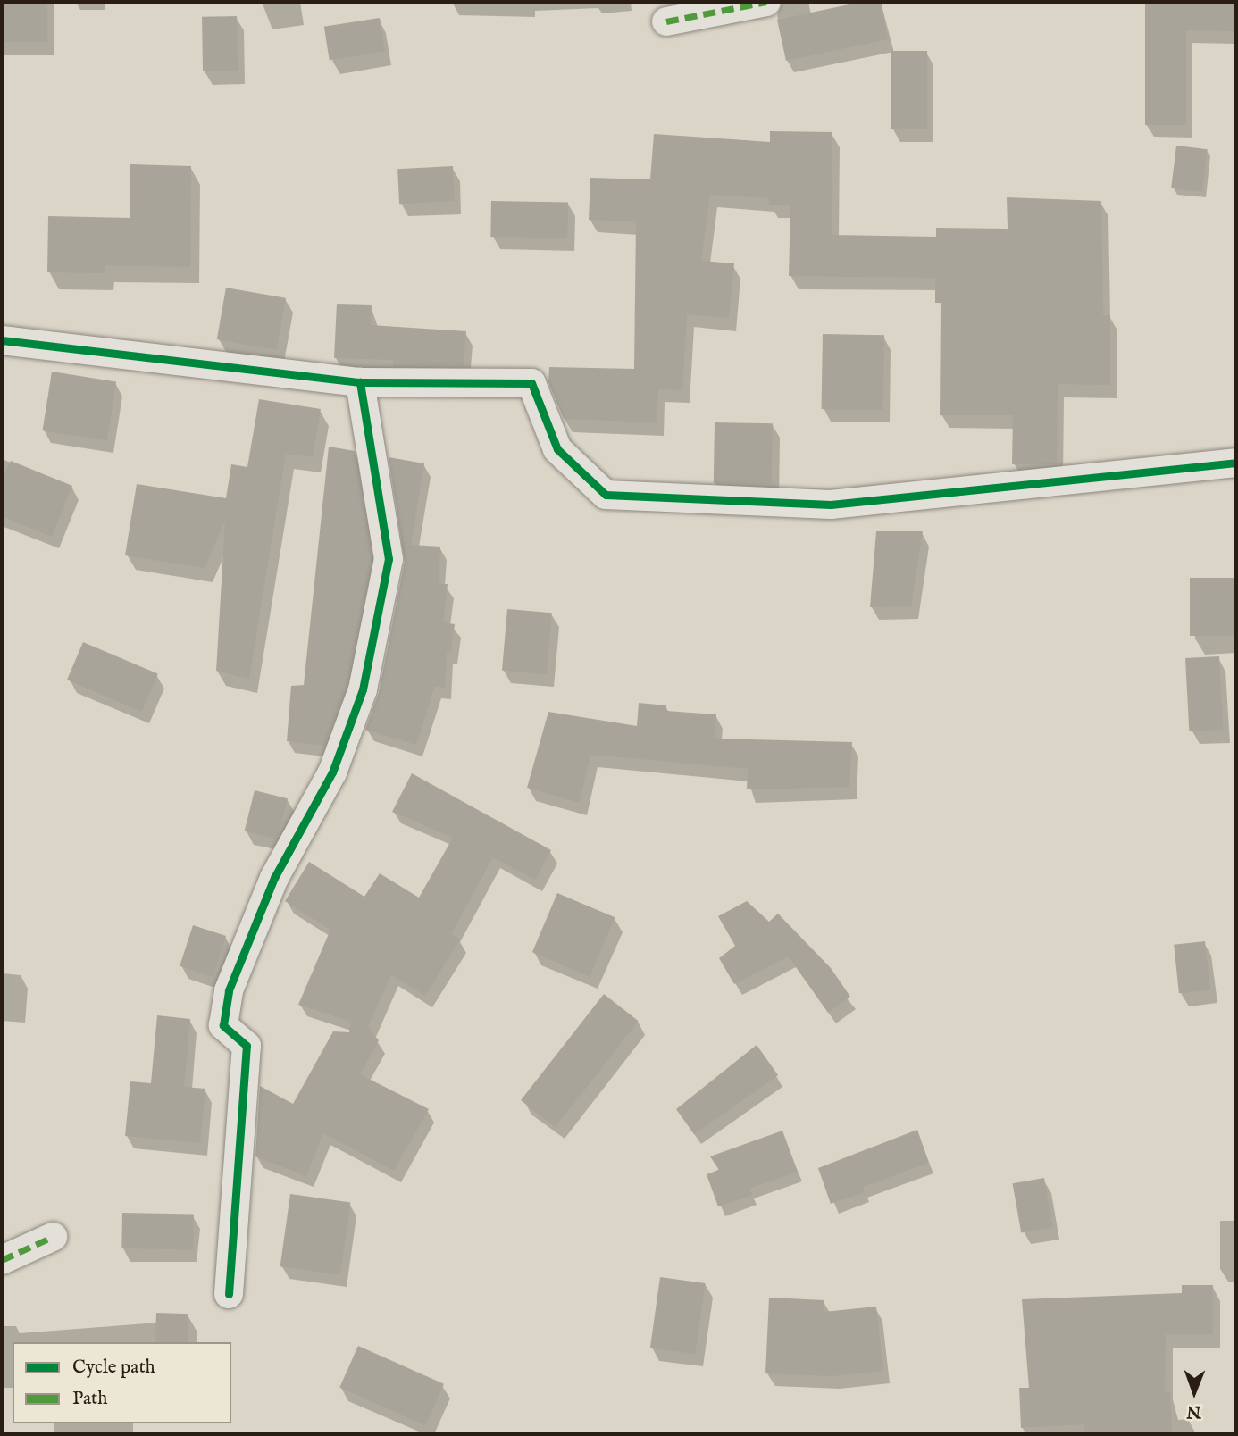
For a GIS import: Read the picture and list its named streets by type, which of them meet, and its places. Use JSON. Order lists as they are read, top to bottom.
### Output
{
  "legend": ["Cycle path", "Path"],
  "north": "bottom"
}
